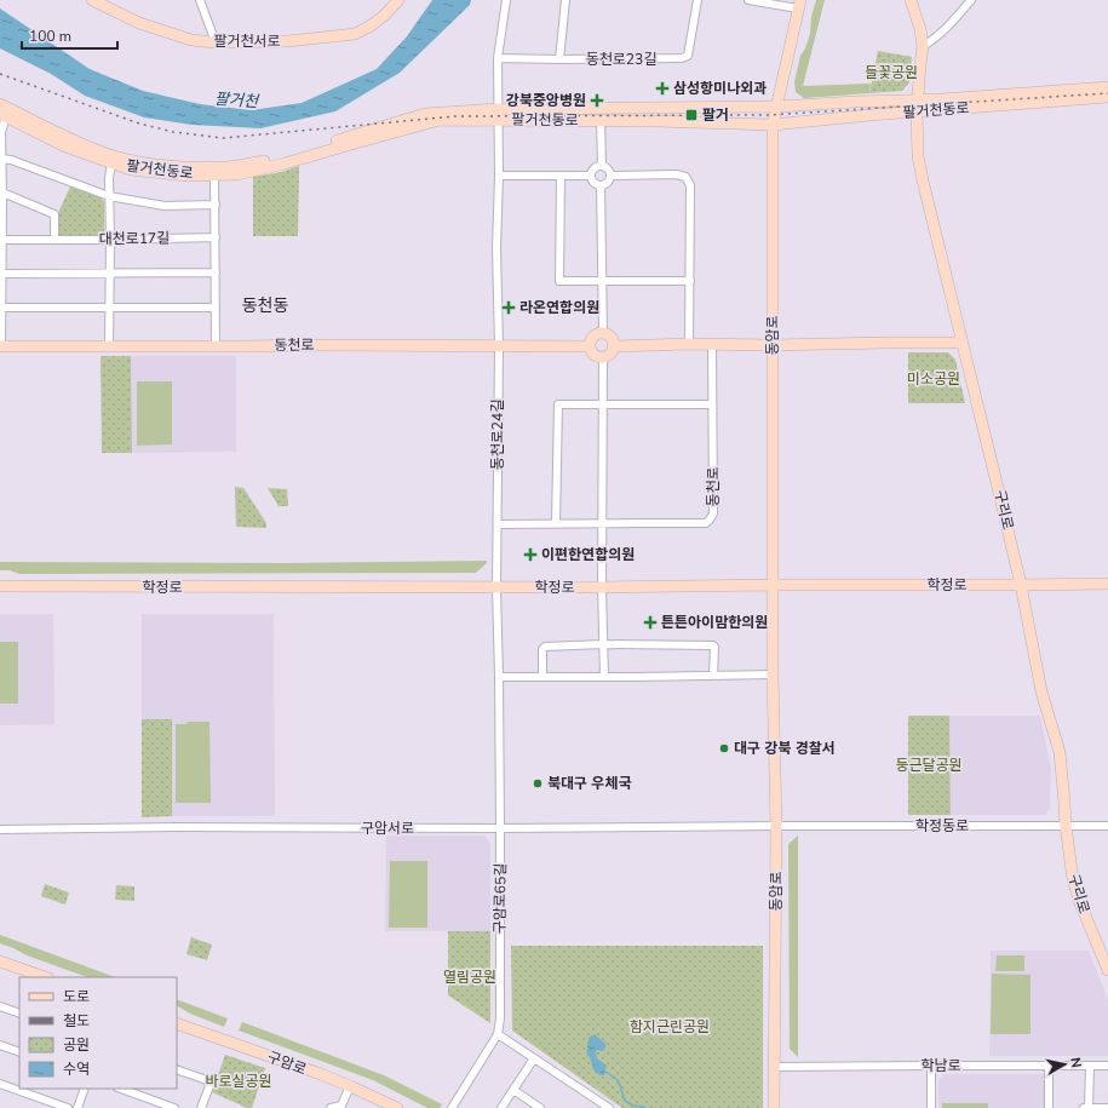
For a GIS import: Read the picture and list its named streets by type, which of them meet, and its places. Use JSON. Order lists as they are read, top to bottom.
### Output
{
  "streets": {
    "main road": [
      "팔거천서로",
      "팔거천동로",
      "동암로",
      "동천로",
      "구리로",
      "학정로",
      "구암로"
    ],
    "street": [
      "동천로23길",
      "대천로17길",
      "동천로24길",
      "학정동로",
      "구암서로",
      "구암로65길",
      "학남로"
    ]
  },
  "crossings": [
    ["팔거천동로", "동암로"],
    ["팔거천동로", "구리로"],
    ["동암로", "학정로"],
    ["동암로", "학정동로"],
    ["동암로", "구암서로"],
    ["동암로", "학남로"],
    ["동천로", "동천로24길"],
    ["동천로24길", "학정로"],
    ["동천로24길", "구암로65길"],
    ["구리로", "학정로"],
    ["구리로", "학정동로"],
    ["학정로", "구암로65길"],
    ["학정동로", "구암서로"],
    ["구암서로", "구암로65길"]
  ],
  "districts": ["동천동"],
  "water": ["팔거천"],
  "parks": [
    "들꽃공원",
    "미소공원",
    "둥근달공원",
    "열림공원",
    "함지근린공원",
    "바로실공원"
  ],
  "places": {
    "health": [
      "삼성항미나외과",
      "강북중앙병원",
      "라온연합의원",
      "이편한연합의원",
      "튼튼아이맘한의원"
    ],
    "transit": ["팔거"],
    "other": ["대구 강북 경찰서", "북대구 우체국"]
  },
  "legend": [
    "도로",
    "철도",
    "공원",
    "수역"
  ],
  "scale_bar": "100 m",
  "north": "right"
}
